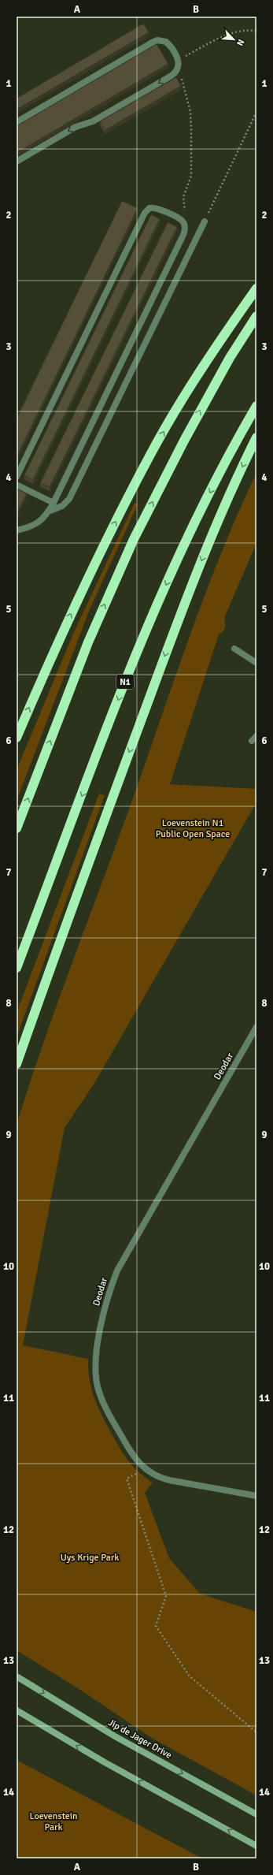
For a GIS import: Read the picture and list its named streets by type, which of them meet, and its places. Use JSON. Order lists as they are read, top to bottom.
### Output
{
  "streets": {
    "highway": ["N1"],
    "main road": ["Jip de Jager Drive"],
    "street": ["Deodar"]
  },
  "parks": ["Loevenstein N1 Public Open Space", "Uys Krige Park", "Loevenstein Park"],
  "north": "bottom right",
  "grid": {
    "columns": ["A", "B"],
    "rows": [
      "1",
      "2",
      "3",
      "4",
      "5",
      "6",
      "7",
      "8",
      "9",
      "10",
      "11",
      "12",
      "13",
      "14"
    ]
  }
}
